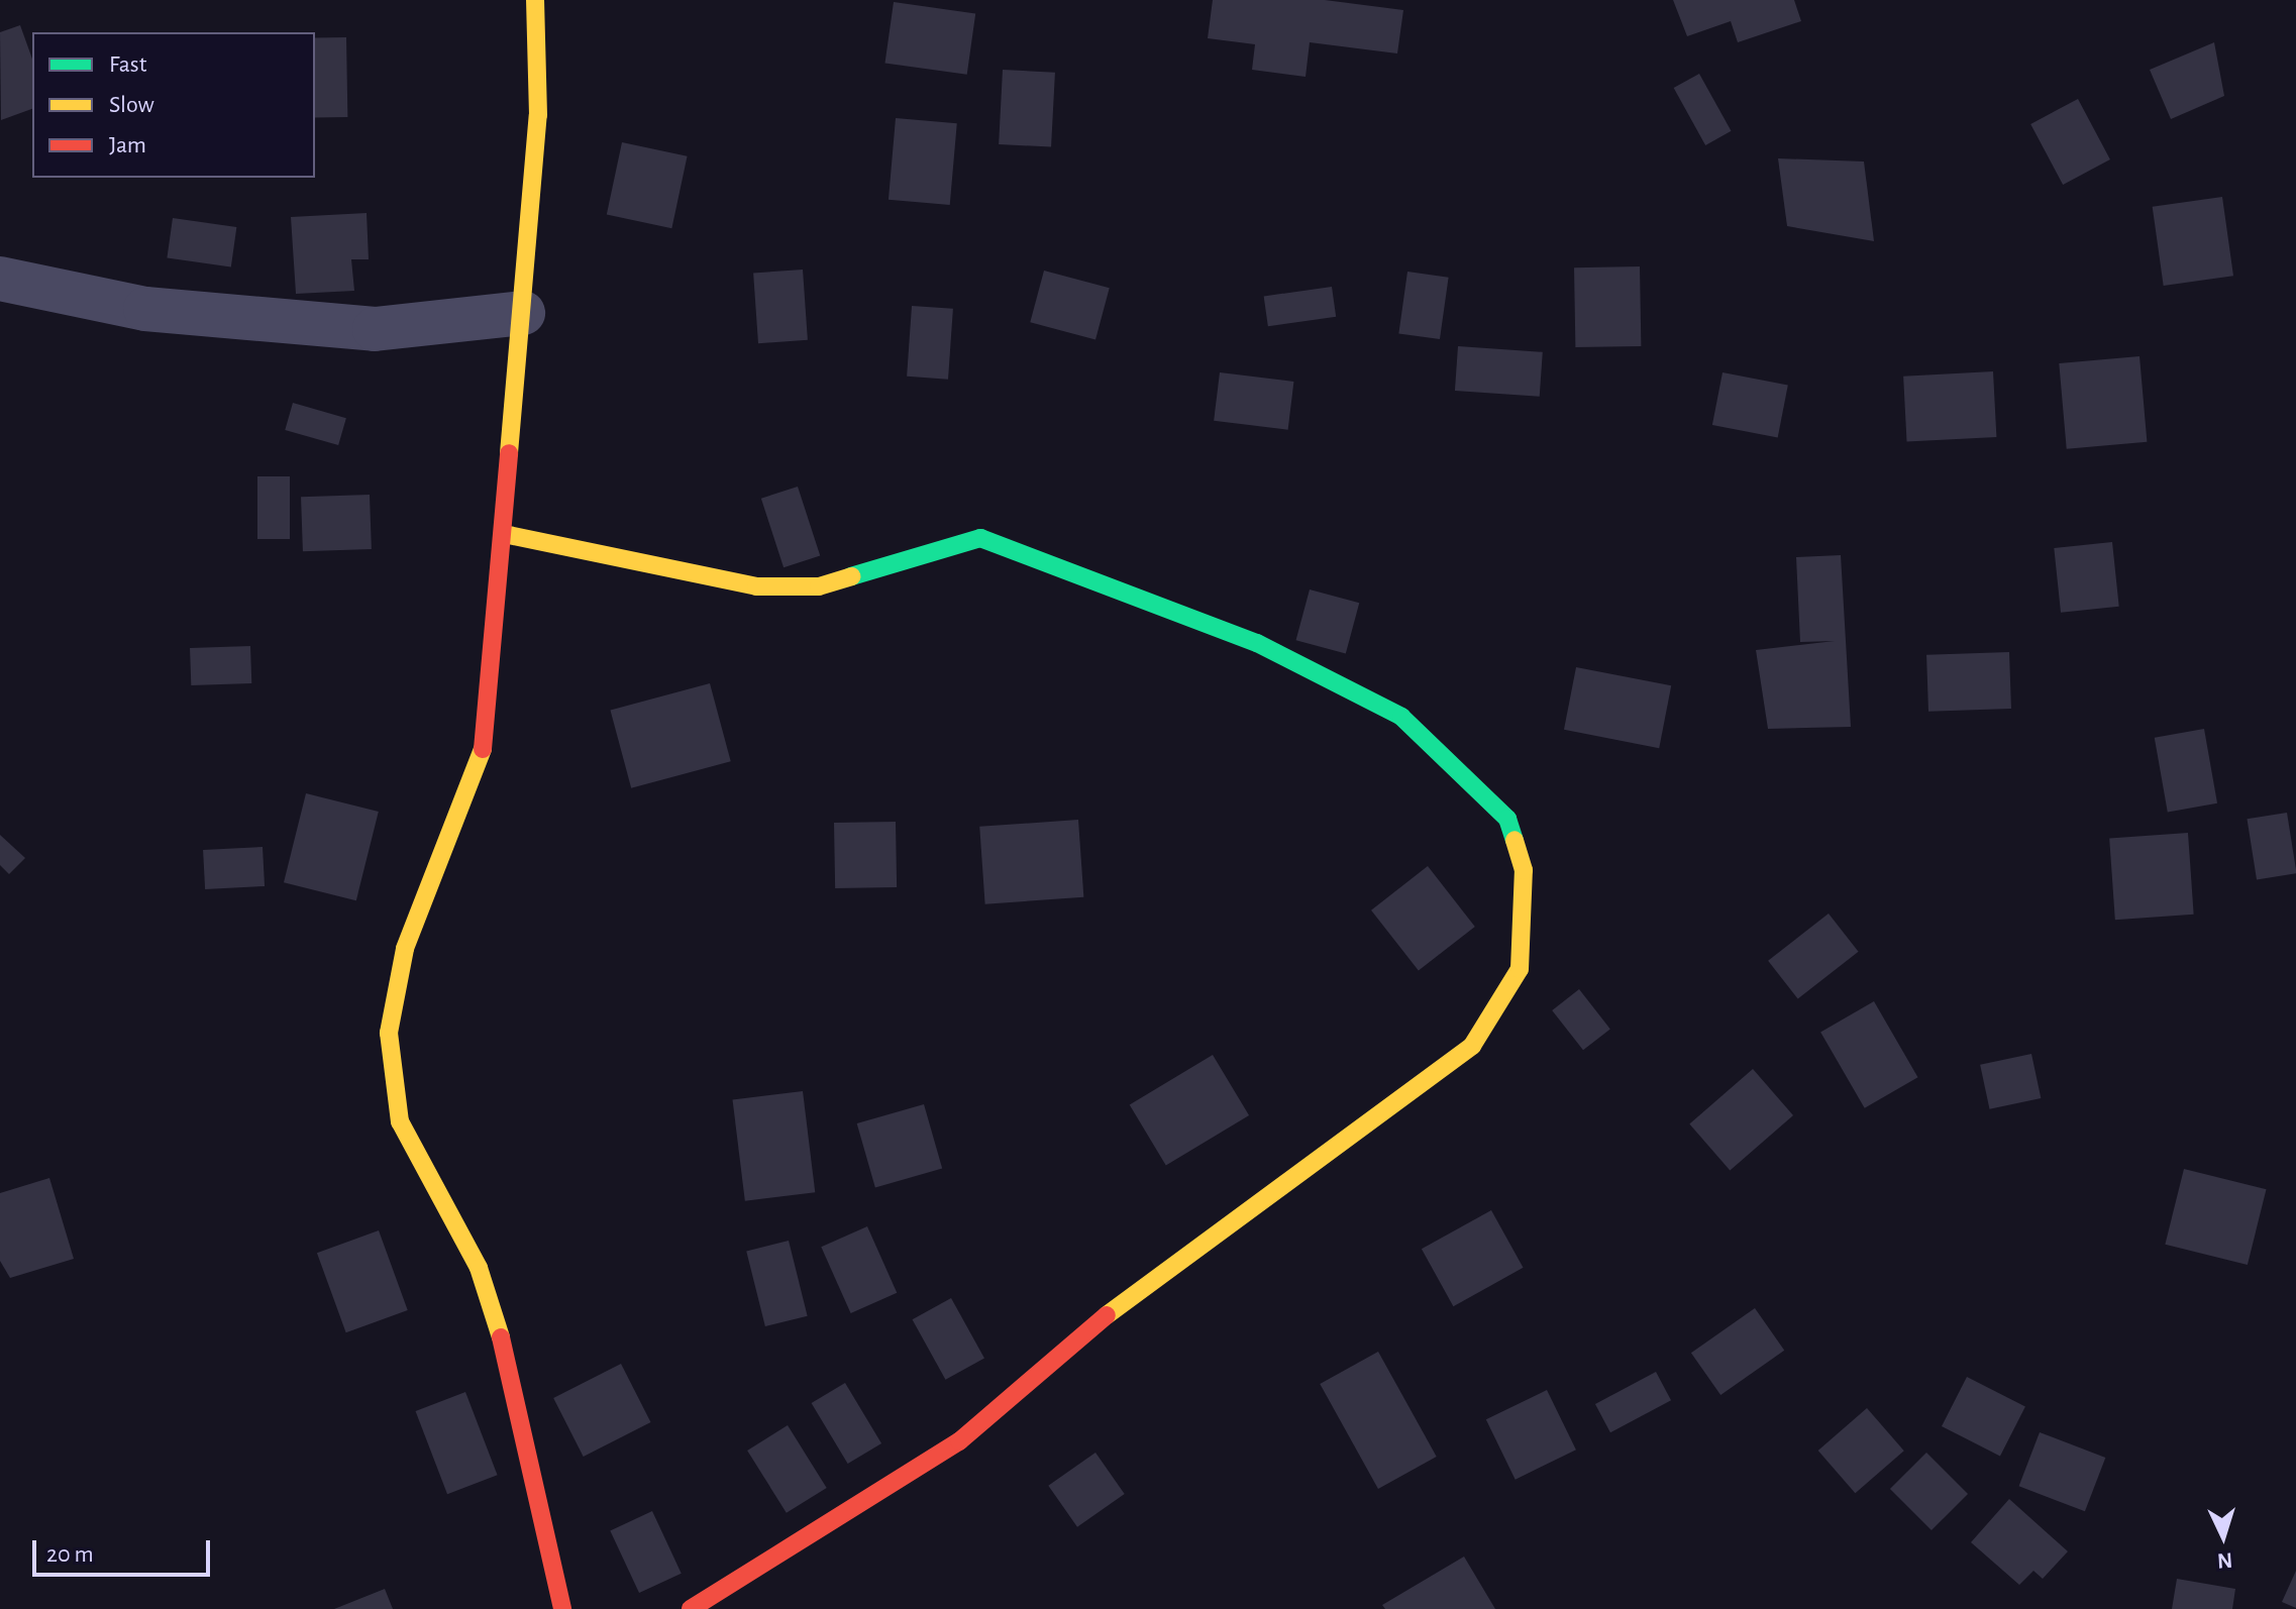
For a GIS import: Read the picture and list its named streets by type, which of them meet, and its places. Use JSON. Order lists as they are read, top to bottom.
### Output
{
  "legend": ["Fast", "Slow", "Jam"],
  "scale_bar": "20 m",
  "north": "bottom"
}
